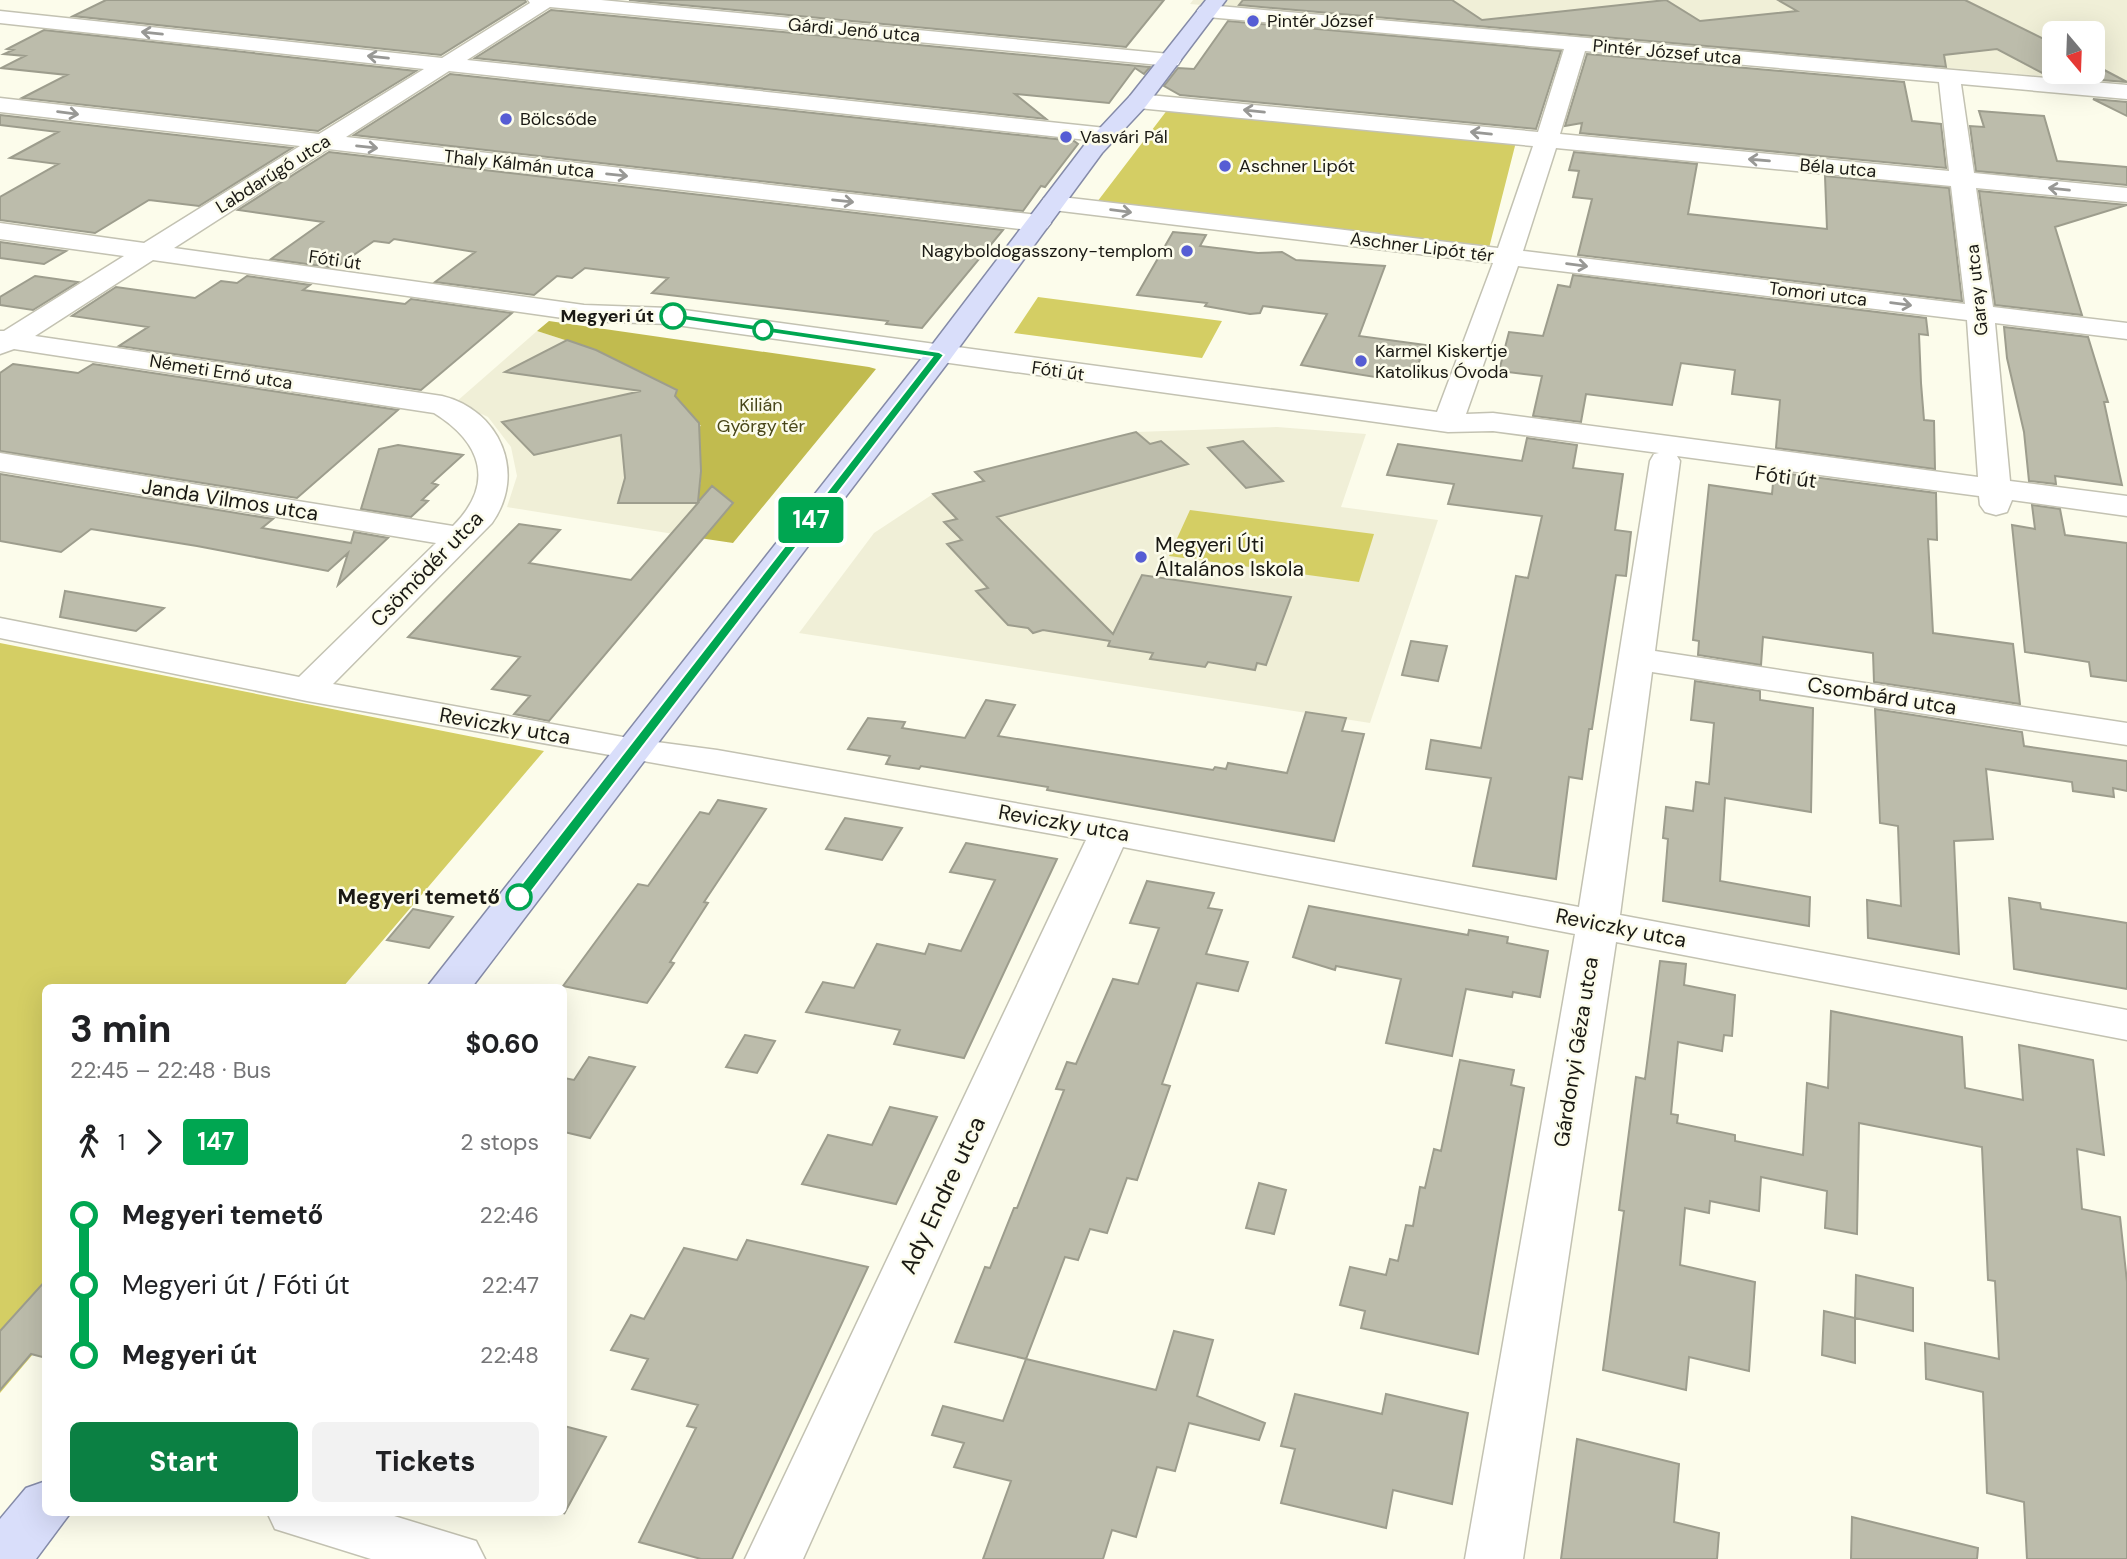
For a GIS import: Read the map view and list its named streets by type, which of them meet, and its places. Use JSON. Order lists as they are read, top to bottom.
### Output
{
  "streets": {
    "street": [
      "Gárdi Jenő utca",
      "Pintér József utca",
      "Thaly Kálmán utca",
      "Béla utca",
      "Labdarúgó utca",
      "Aschner Lipót tér",
      "Fóti út",
      "Garay utca",
      "Tomori utca",
      "Németi Ernő utca",
      "Janda Vilmos utca",
      "Csömödér utca",
      "Csombárd utca",
      "Reviczky utca",
      "Gárdonyi Géza utca",
      "Ady Endre utca"
    ]
  },
  "crossings": [
    ["Gárdi Jenő utca", "Labdarúgó utca"],
    ["Pintér József utca", "Aschner Lipót tér"],
    ["Pintér József utca", "Garay utca"],
    ["Thaly Kálmán utca", "Labdarúgó utca"],
    ["Thaly Kálmán utca", "Aschner Lipót tér"],
    ["Béla utca", "Aschner Lipót tér"],
    ["Béla utca", "Garay utca"],
    ["Labdarúgó utca", "Fóti út"],
    ["Labdarúgó utca", "Németi Ernő utca"],
    ["Aschner Lipót tér", "Tomori utca"],
    ["Fóti út", "Garay utca"],
    ["Fóti út", "Gárdonyi Géza utca"],
    ["Garay utca", "Tomori utca"],
    ["Németi Ernő utca", "Csömödér utca"],
    ["Janda Vilmos utca", "Csömödér utca"],
    ["Csömödér utca", "Reviczky utca"],
    ["Csombárd utca", "Gárdonyi Géza utca"],
    ["Reviczky utca", "Gárdonyi Géza utca"],
    ["Reviczky utca", "Ady Endre utca"]
  ],
  "one_way": ["Béla utca", "Tomori utca"],
  "parks": ["Kilián György tér"],
  "places": [
    "Pintér József",
    "Bölcsőde",
    "Vasvári Pál",
    "Aschner Lipót",
    "Nagyboldogasszony-templom",
    "Megyeri út",
    "Karmel Kiskertje Katolikus Óvoda",
    "Megyeri Úti Általános Iskola",
    "Megyeri temető"
  ],
  "lines": ["bus line 147"],
  "north": "bottom",
  "page": {
    "on_map": "147",
    "heading": ["3 min", "22:45 – 22:48 · Bus", "$0.60"],
    "legs": ["1", "147", "2 stops"],
    "list": [
      {
        "name": "Megyeri temető",
        "value": "22:46"
      },
      {
        "name": "Megyeri út / Fóti út",
        "value": "22:47"
      },
      {
        "name": "Megyeri út",
        "value": "22:48"
      }
    ],
    "buttons": ["Start", "Tickets"]
  }
}
